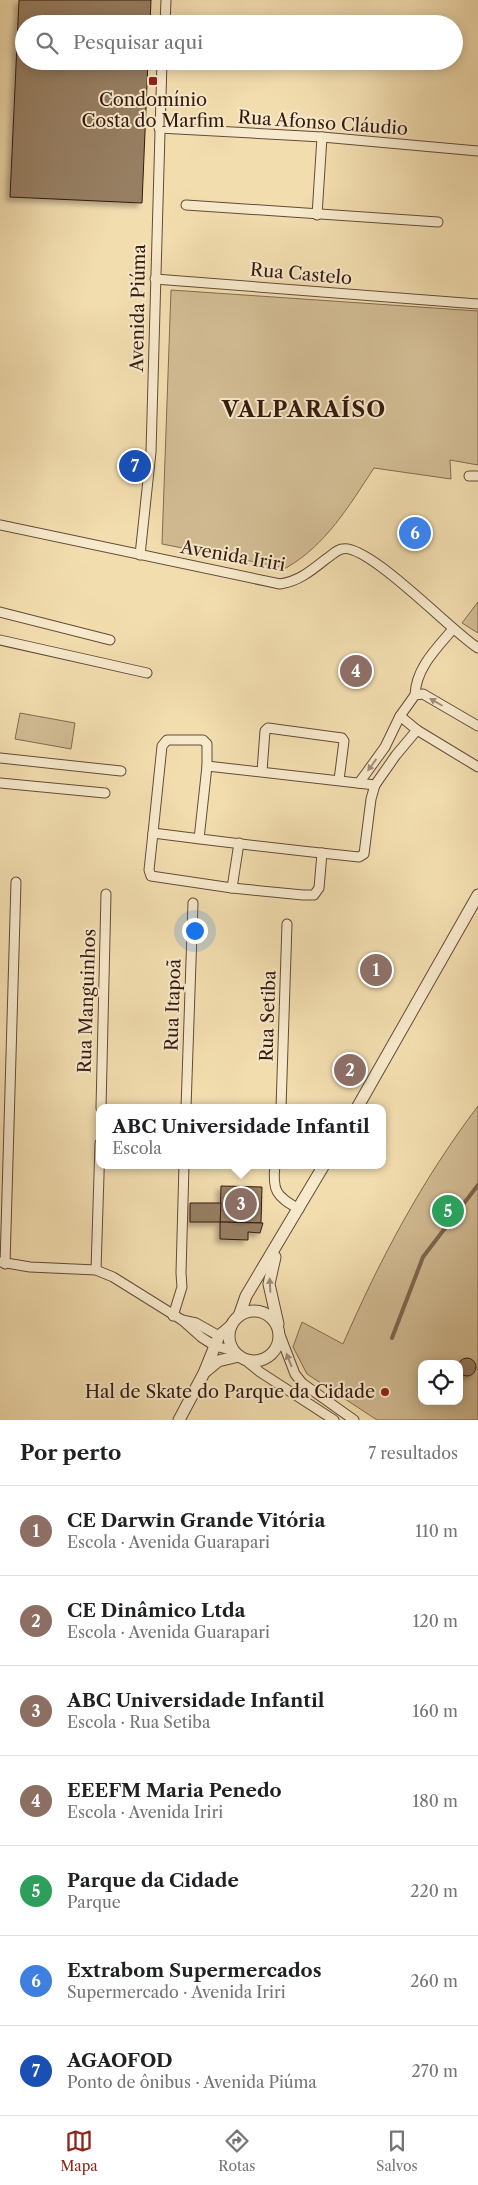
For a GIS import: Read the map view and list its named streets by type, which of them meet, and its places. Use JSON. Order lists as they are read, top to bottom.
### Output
{
  "streets": {
    "street": [
      "Rua Afonso Cláudio",
      "Rua Castelo",
      "Avenida Piúma",
      "Avenida Iriri",
      "Rua Manguinhos",
      "Rua Itapoã",
      "Rua Setiba"
    ]
  },
  "crossings": [
    ["Rua Afonso Cláudio", "Avenida Piúma"],
    ["Rua Castelo", "Avenida Piúma"],
    ["Avenida Piúma", "Avenida Iriri"]
  ],
  "districts": ["VALPARAÍSO"],
  "places": {
    "transit": ["Condomínio Costa do Marfim"],
    "other": ["Hal de Skate do Parque da Cidade"]
  },
  "page": {
    "search": "Pesquisar aqui",
    "pins": [
      "7",
      "6",
      "4",
      "1",
      "2",
      "3",
      "5"
    ],
    "popup": ["ABC Universidade Infantil", "Escola"],
    "heading": ["Por perto", "7 resultados"],
    "list": [
      {
        "mark": "1",
        "name": "CE Darwin Grande Vitória",
        "note": "Escola · Avenida Guarapari",
        "value": "110 m"
      },
      {
        "mark": "2",
        "name": "CE Dinâmico Ltda",
        "note": "Escola · Avenida Guarapari",
        "value": "120 m"
      },
      {
        "mark": "3",
        "name": "ABC Universidade Infantil",
        "note": "Escola · Rua Setiba",
        "value": "160 m"
      },
      {
        "mark": "4",
        "name": "EEEFM Maria Penedo",
        "note": "Escola · Avenida Iriri",
        "value": "180 m"
      },
      {
        "mark": "5",
        "name": "Parque da Cidade",
        "note": "Parque",
        "value": "220 m"
      },
      {
        "mark": "6",
        "name": "Extrabom Supermercados",
        "note": "Supermercado · Avenida Iriri",
        "value": "260 m"
      },
      {
        "mark": "7",
        "name": "AGAOFOD",
        "note": "Ponto de ônibus · Avenida Piúma",
        "value": "270 m"
      }
    ],
    "nav": ["Mapa", "Rotas", "Salvos"]
  }
}
